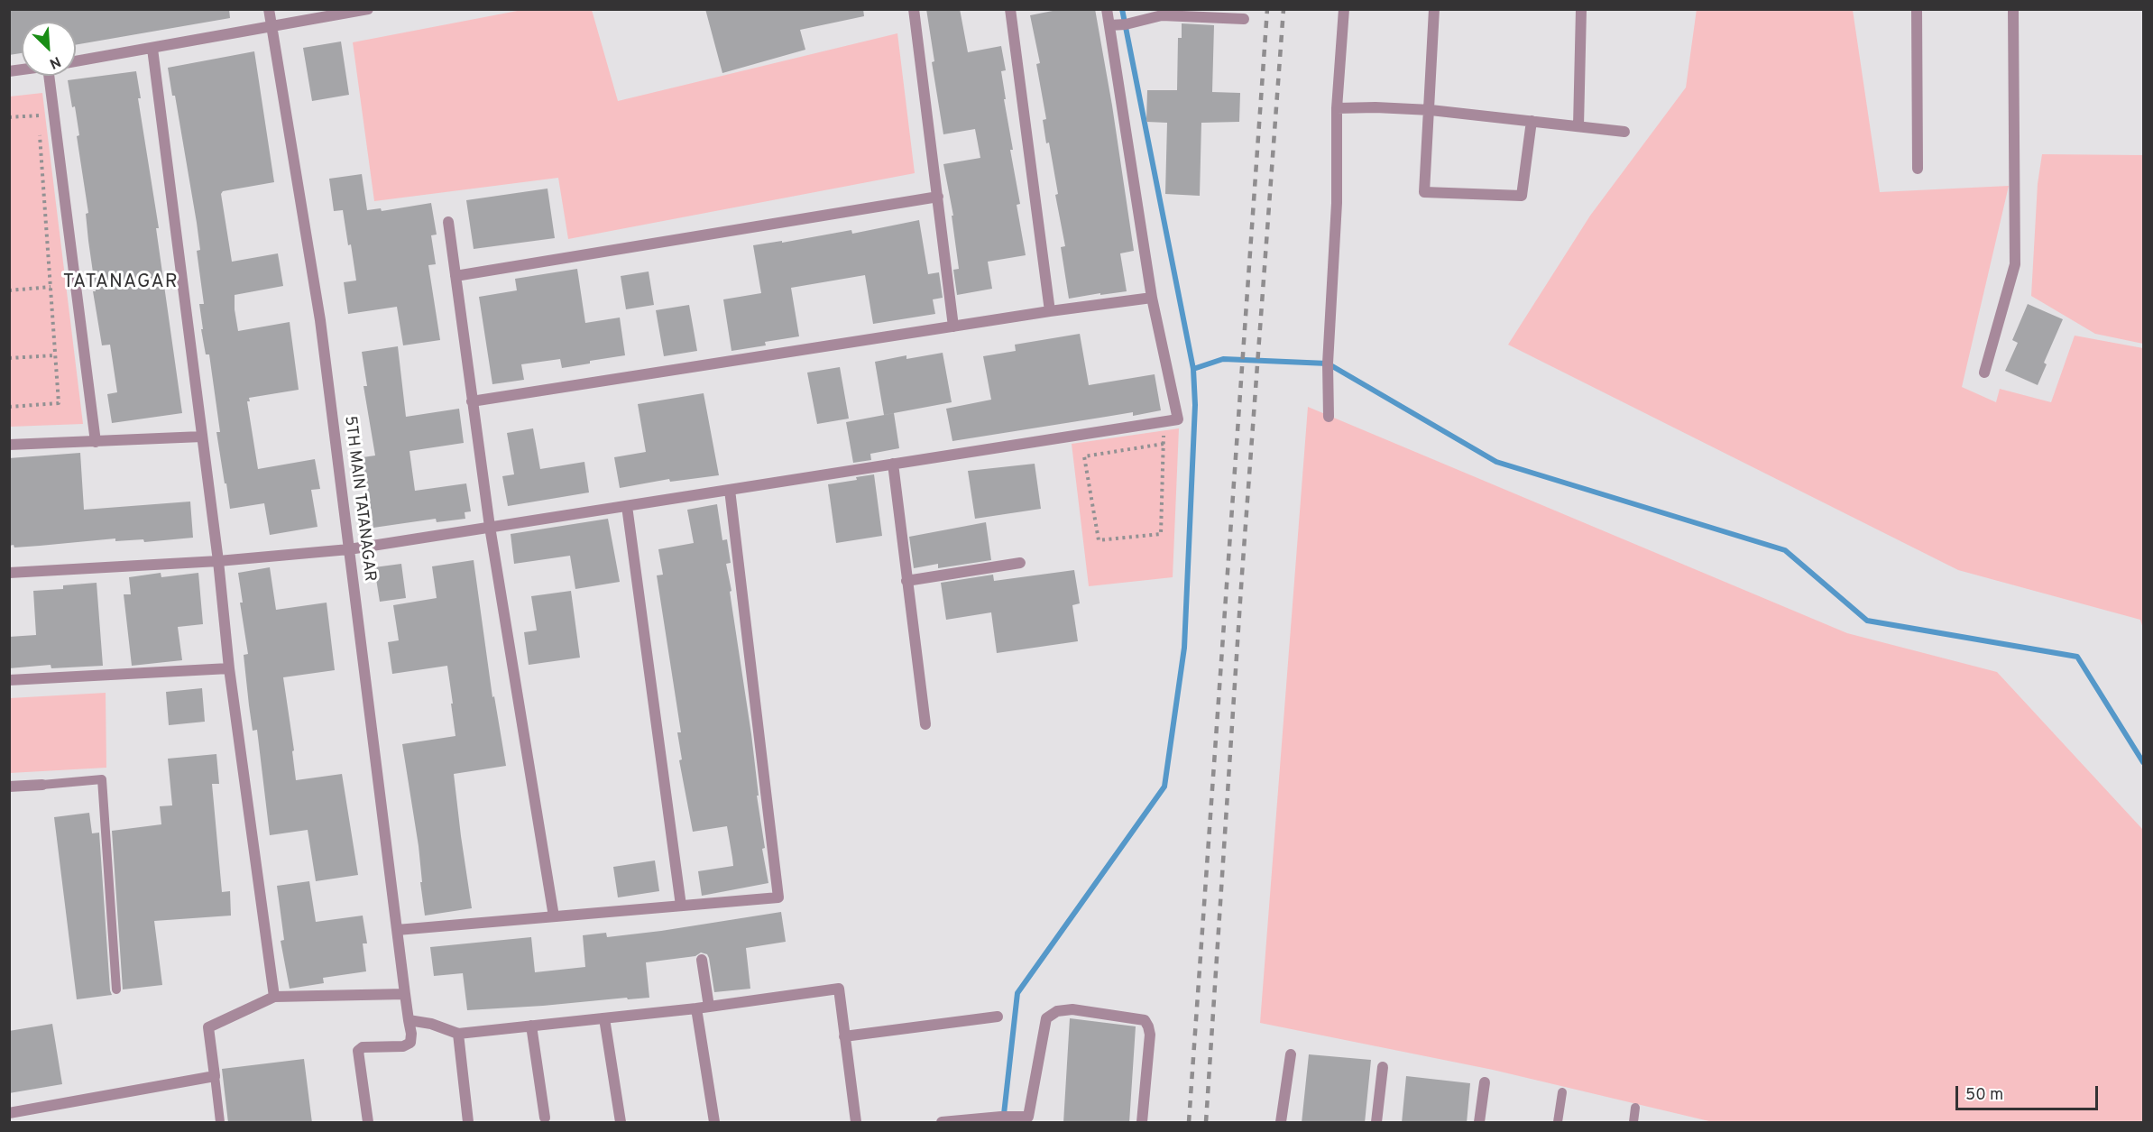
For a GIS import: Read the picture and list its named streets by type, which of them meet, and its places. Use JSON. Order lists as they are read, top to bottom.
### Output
{
  "streets": {
    "street": ["5TH MAIN TATANAGAR"]
  },
  "districts": ["TATANAGAR"],
  "scale_bar": "50 m",
  "north": "bottom right"
}
